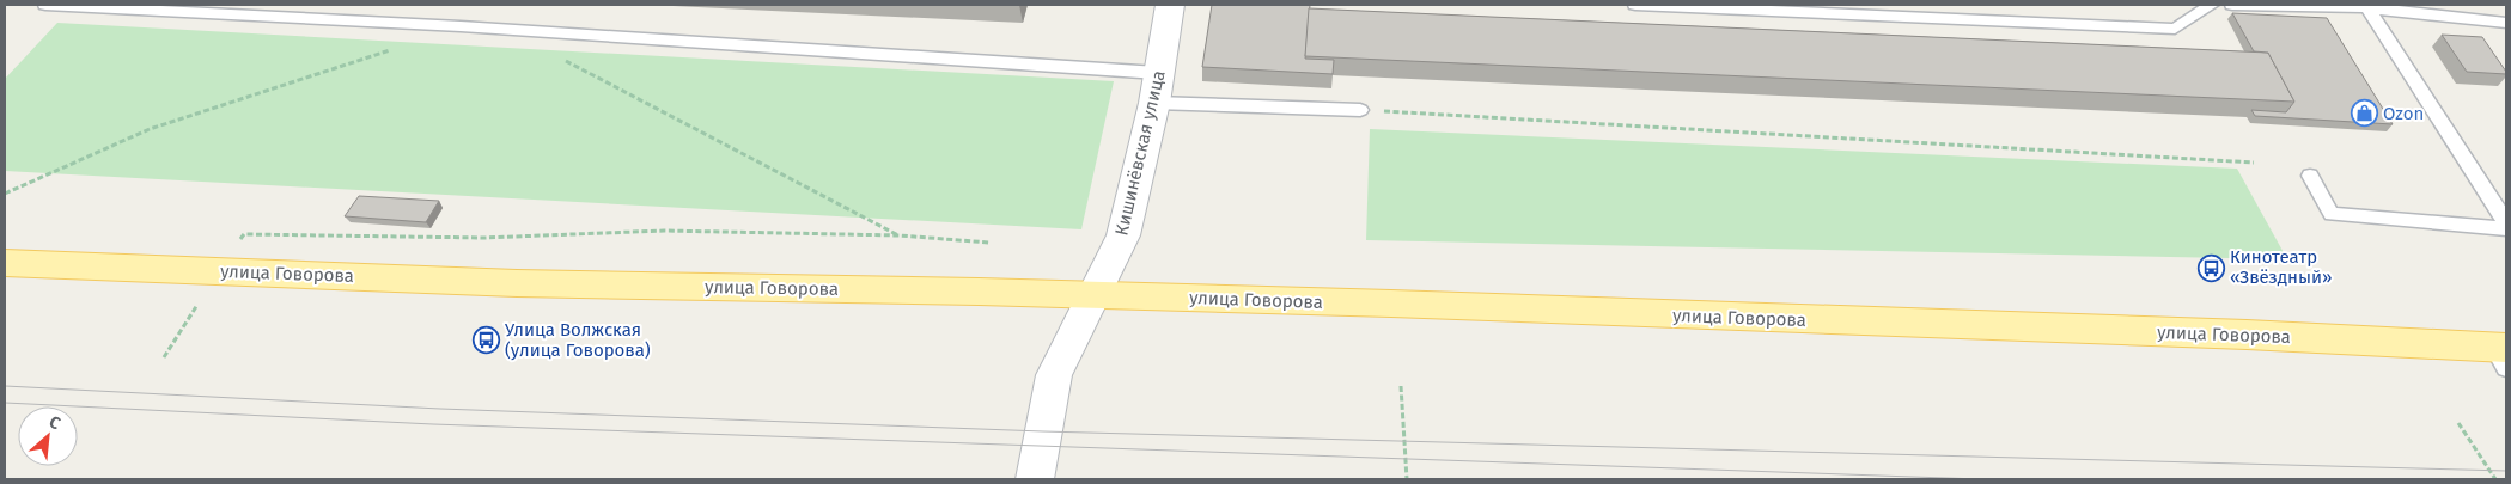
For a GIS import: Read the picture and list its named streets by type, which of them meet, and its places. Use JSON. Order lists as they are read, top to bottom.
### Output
{
  "streets": {
    "main road": ["улица Говорова"],
    "street": ["Кишинёвская улица"]
  },
  "crossings": [
    ["Кишинёвская улица", "улица Говорова"]
  ],
  "places": {
    "shop": ["Ozon"],
    "bus stop": ["Кинотеатр «Звёздный»", "Улица Волжская (улица Говорова)"]
  },
  "north": "top right"
}
